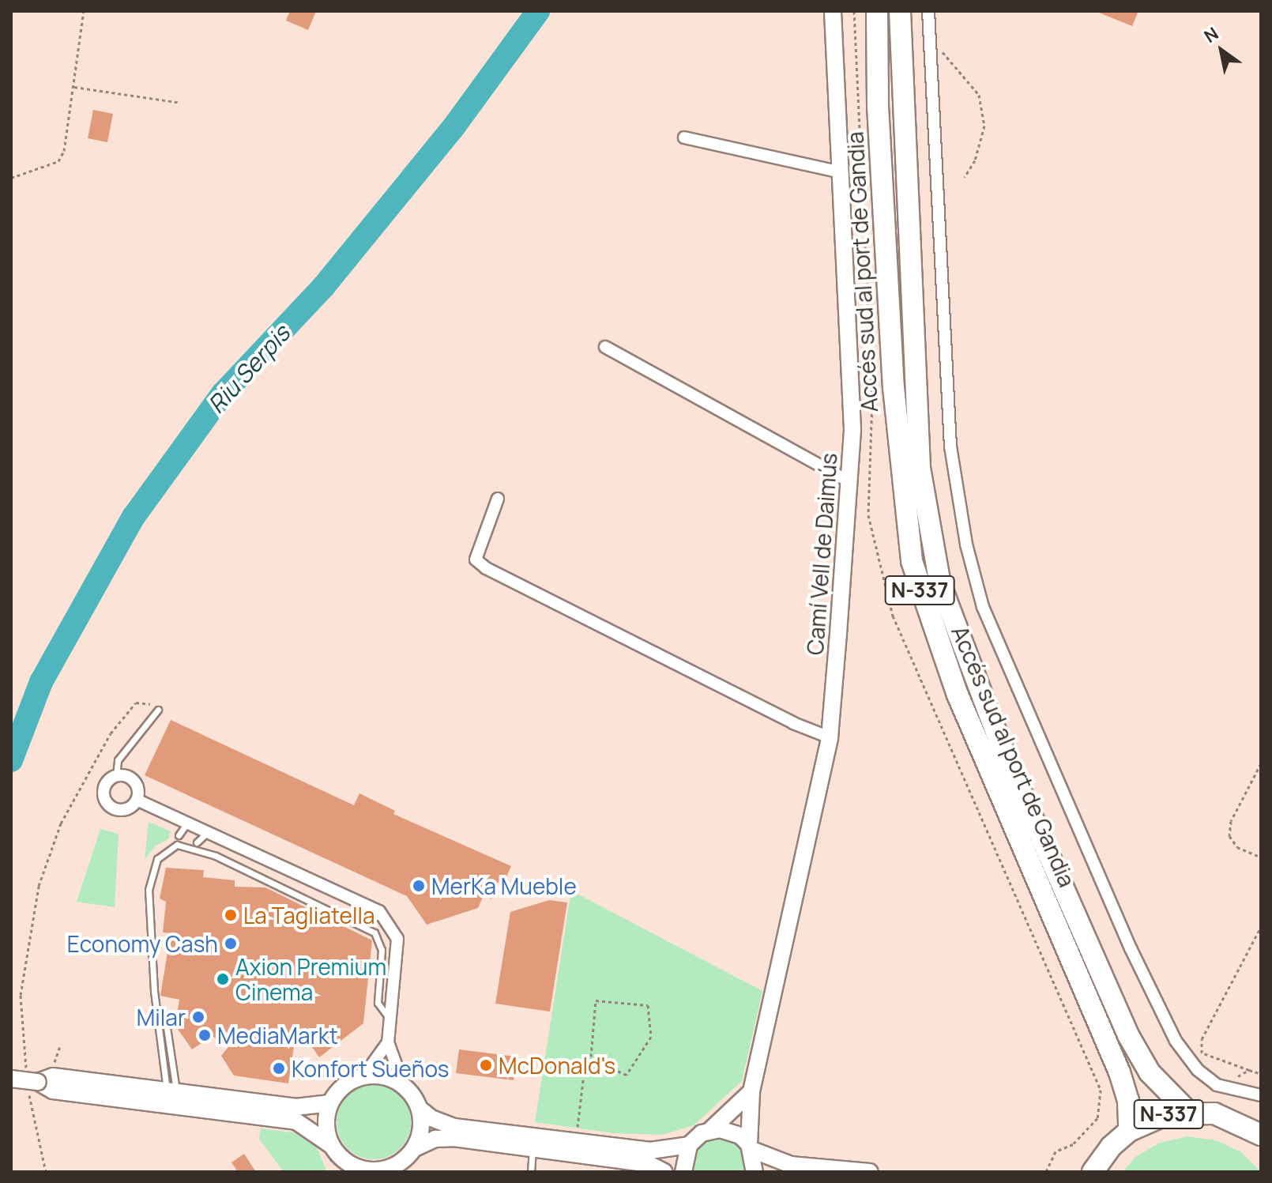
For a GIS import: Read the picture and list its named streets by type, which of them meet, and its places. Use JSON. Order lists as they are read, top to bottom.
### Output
{
  "streets": {
    "highway": ["Accés sud al port de Gandia", "N-337"],
    "main road": ["Camí Vell de Daimús"]
  },
  "crossings": [
    ["Accés sud al port de Gandia", "N-337"]
  ],
  "water": ["Riu Serpis"],
  "places": [
    "MerKa Mueble",
    "La Tagliatella",
    "Economy Cash",
    "Axion Premium Cinema",
    "Milar",
    "MediaMarkt",
    "McDonald's",
    "Konfort Sueños"
  ],
  "north": "top left"
}
